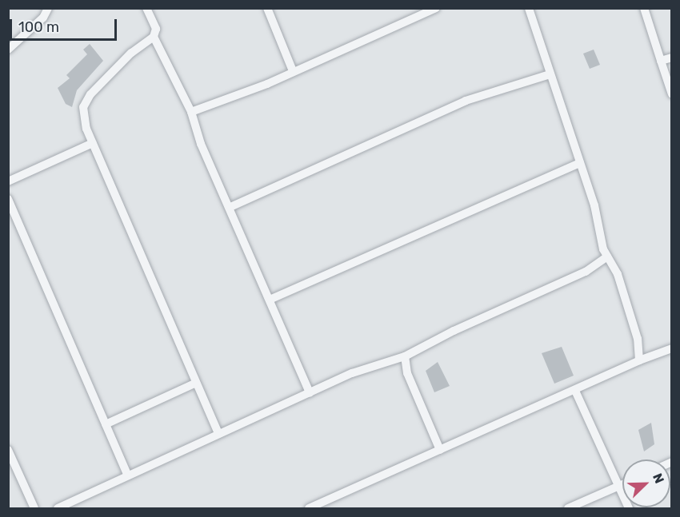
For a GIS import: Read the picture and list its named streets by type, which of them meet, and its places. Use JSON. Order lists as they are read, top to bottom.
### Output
{
  "scale_bar": "100 m",
  "north": "top right"
}
